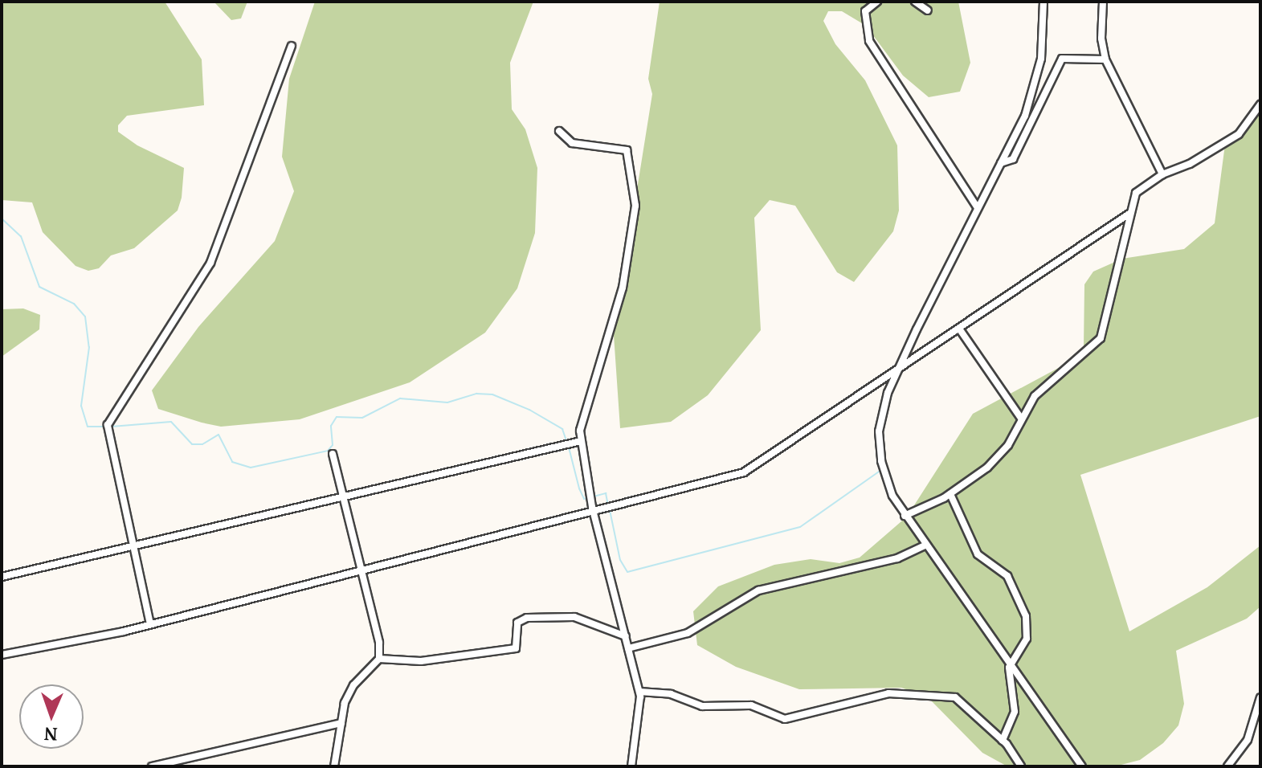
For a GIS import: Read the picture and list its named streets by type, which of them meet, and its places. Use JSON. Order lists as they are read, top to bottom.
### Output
{
  "north": "bottom"
}
